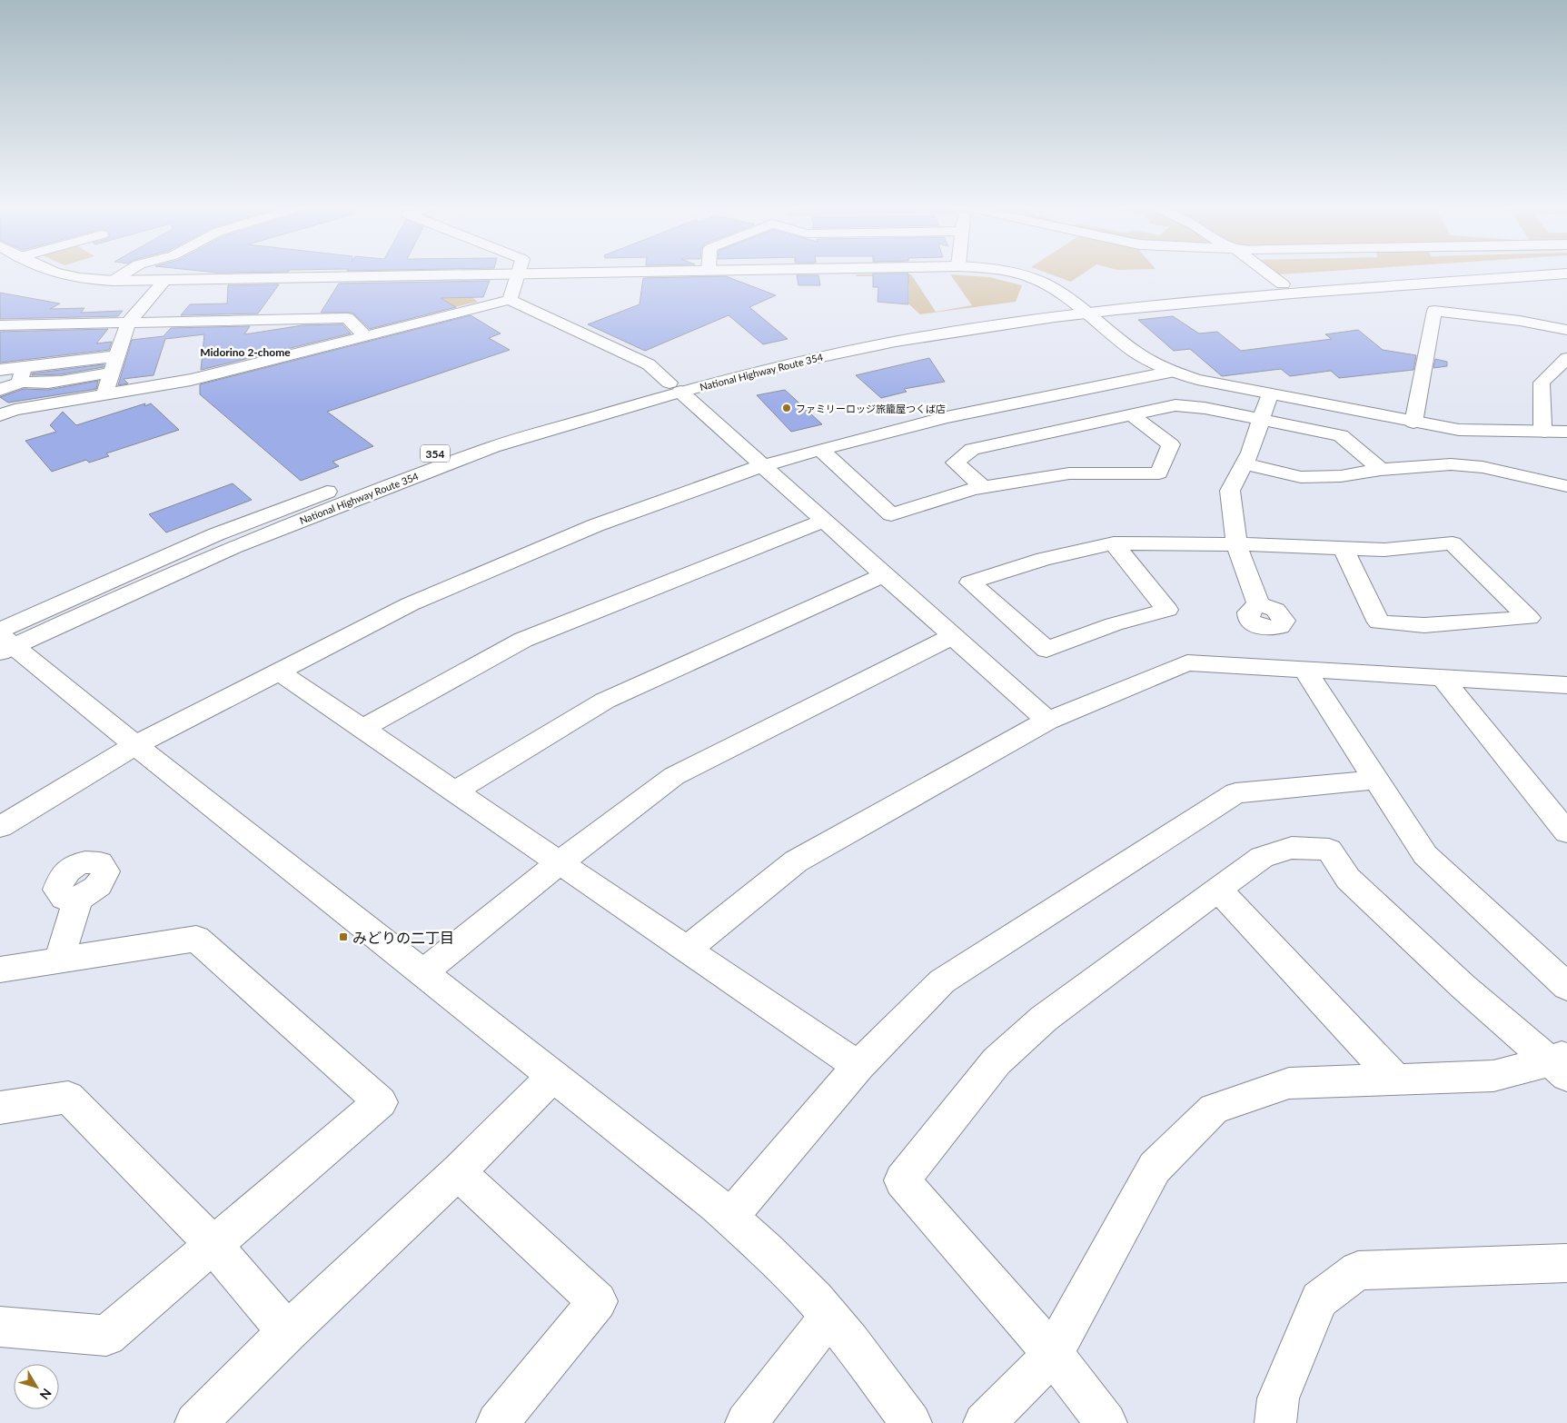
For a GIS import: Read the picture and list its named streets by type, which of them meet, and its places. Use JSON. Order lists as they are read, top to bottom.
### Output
{
  "streets": {
    "main road": ["National Highway Route 354", "354"]
  },
  "districts": ["Midorino 2-chome"],
  "places": {
    "other": ["ファミリーロッジ旅籠屋つくば店"],
    "transit": ["みどりの二丁目"]
  },
  "north": "bottom right"
}
